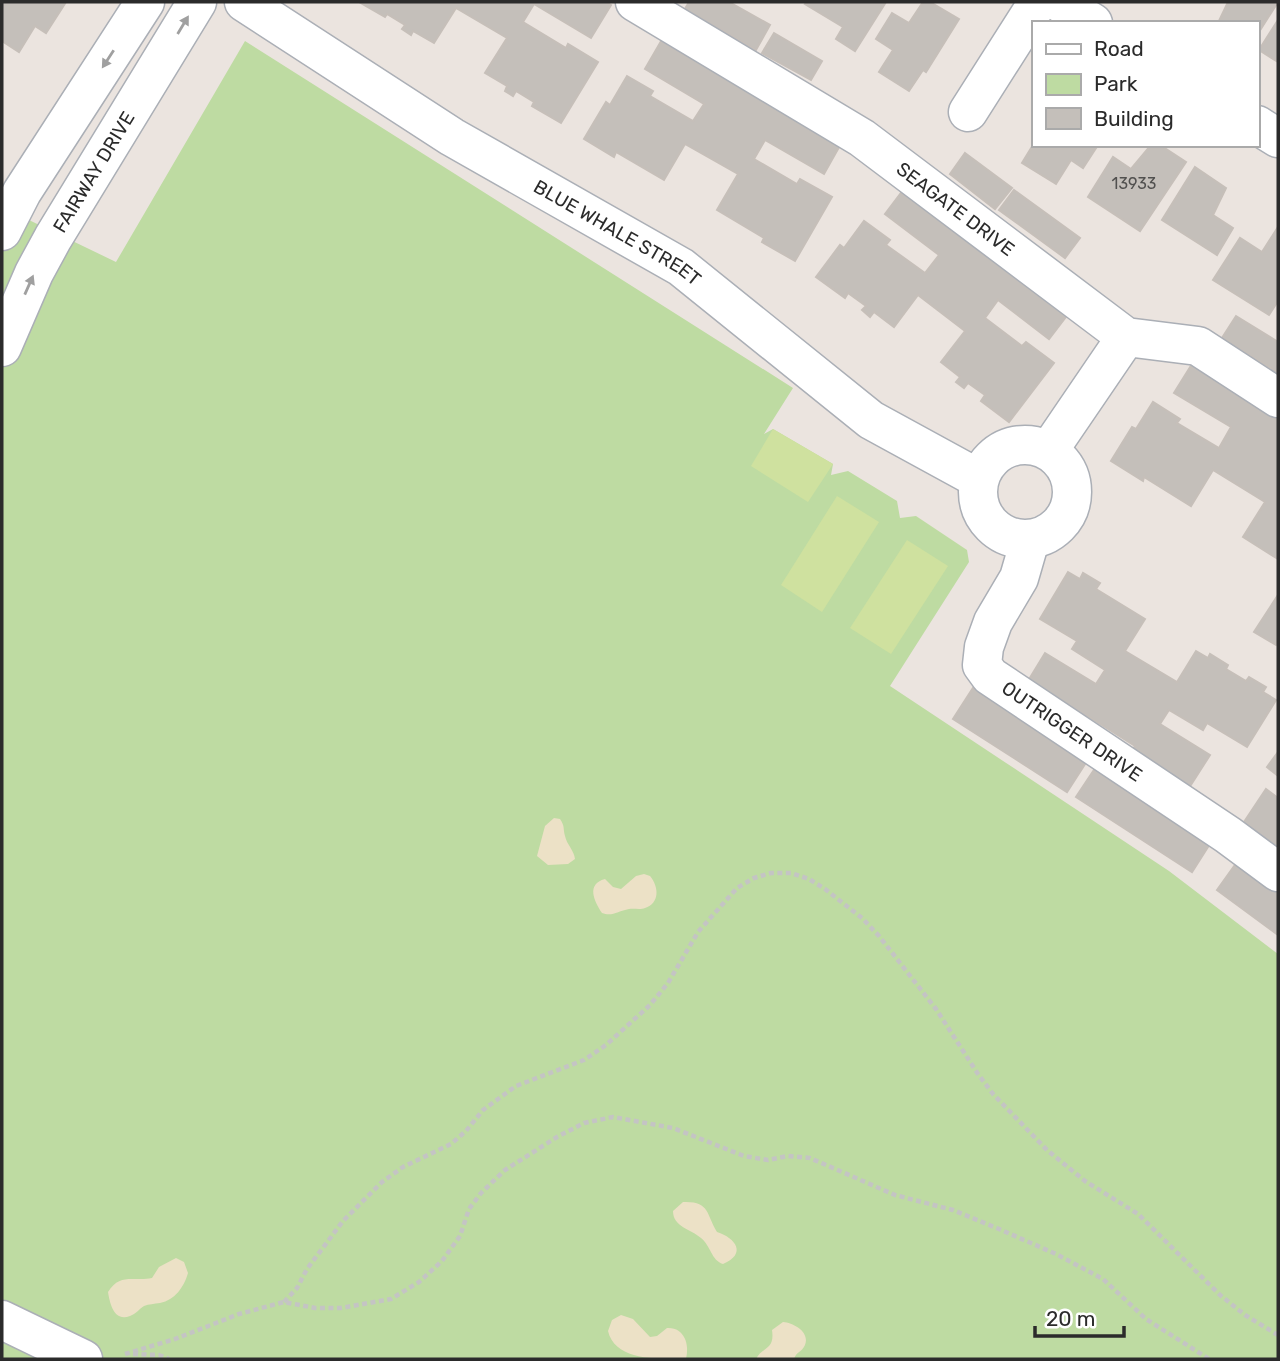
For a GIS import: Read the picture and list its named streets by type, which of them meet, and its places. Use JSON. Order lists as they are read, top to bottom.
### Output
{
  "streets": {
    "street": [
      "FAIRWAY DRIVE",
      "SEAGATE DRIVE",
      "BLUE WHALE STREET",
      "OUTRIGGER DRIVE"
    ]
  },
  "crossings": [
    ["BLUE WHALE STREET", "OUTRIGGER DRIVE"]
  ],
  "house_numbers": ["13933"],
  "legend": ["Road", "Park", "Building"],
  "scale_bar": "20 m"
}
